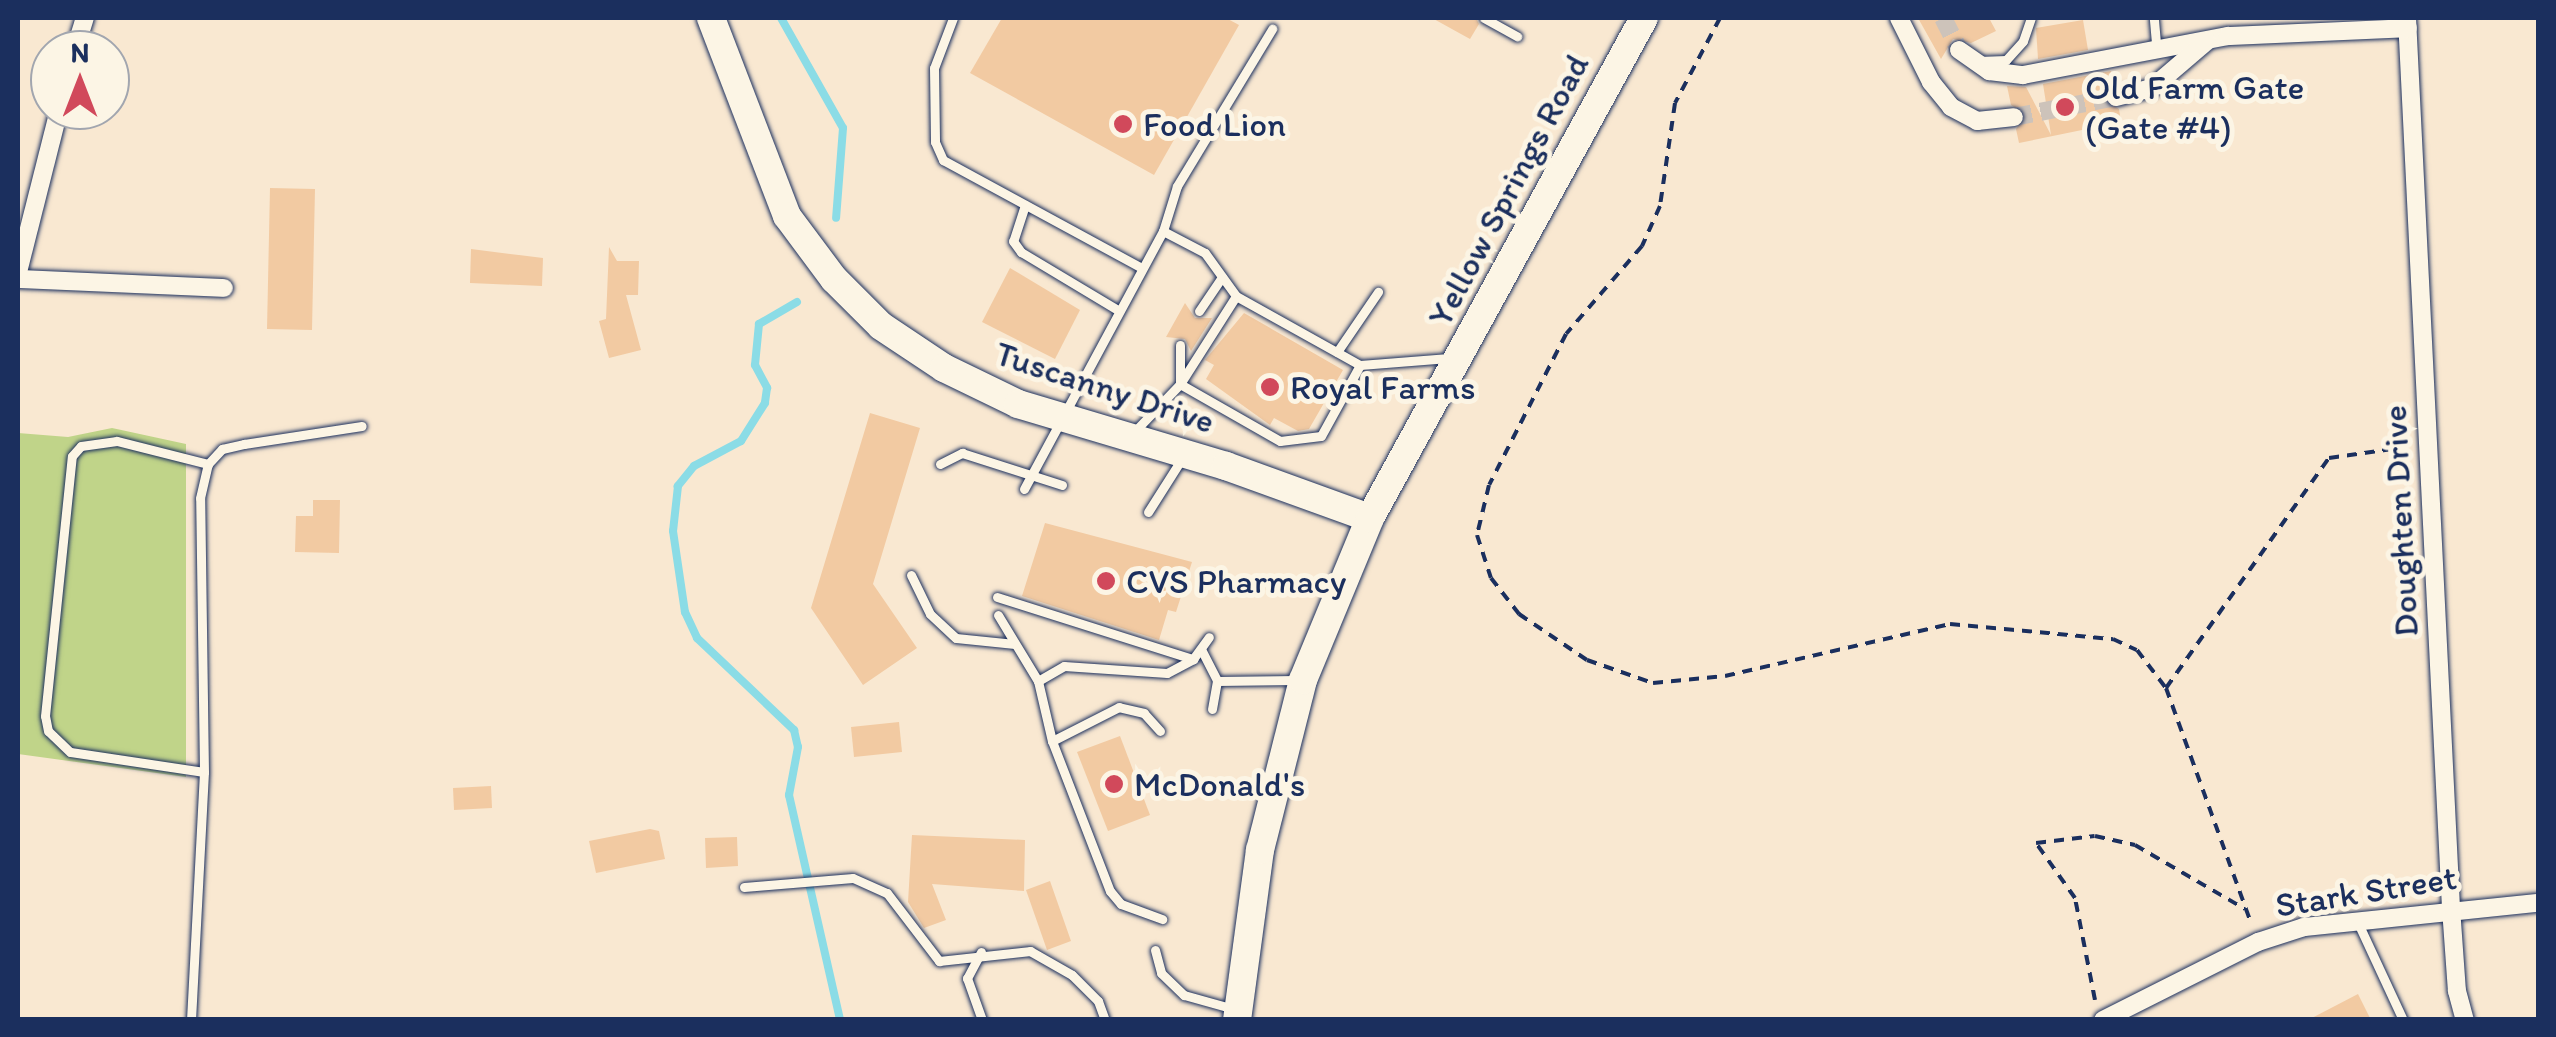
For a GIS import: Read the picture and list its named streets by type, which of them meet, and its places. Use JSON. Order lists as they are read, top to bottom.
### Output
{
  "streets": {
    "main road": ["Yellow Springs Road", "Tuscanny Drive"],
    "street": ["Doughten Drive", "Stark Street"]
  },
  "crossings": [
    ["Yellow Springs Road", "Tuscanny Drive"],
    ["Doughten Drive", "Stark Street"]
  ],
  "places": [
    "Old Farm Gate (Gate #4)",
    "Food Lion",
    "Royal Farms",
    "CVS Pharmacy",
    "McDonald's"
  ],
  "north": "top"
}
